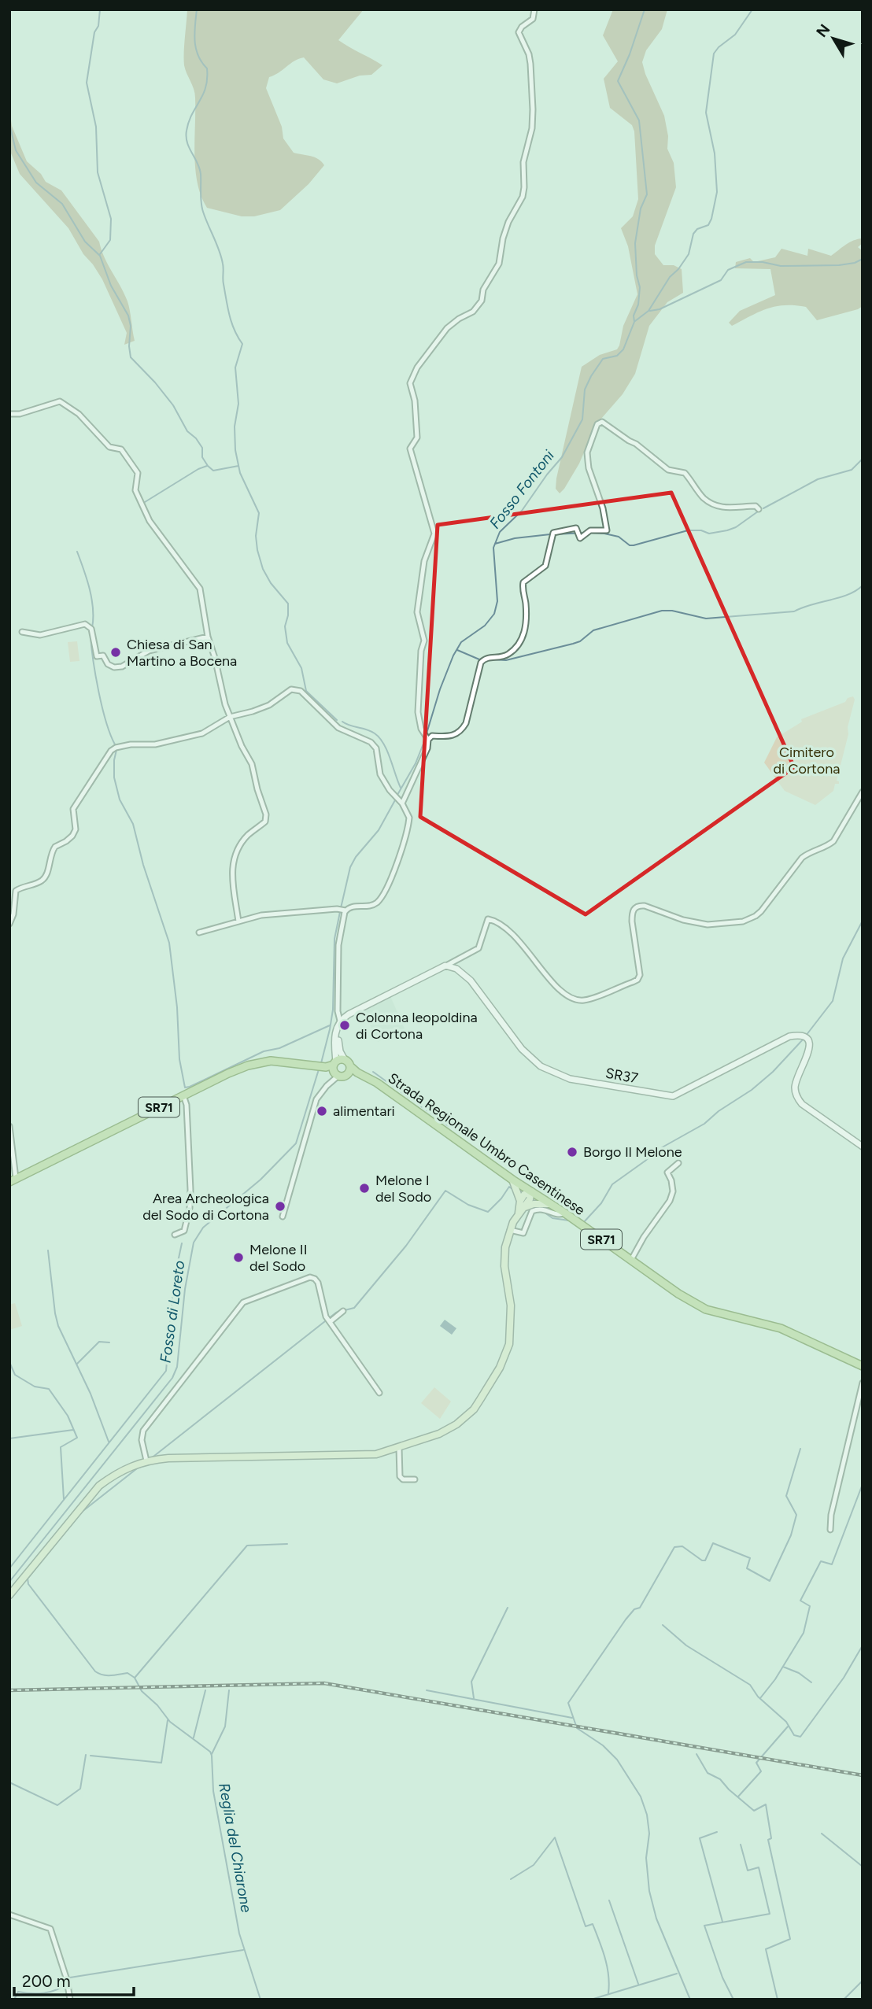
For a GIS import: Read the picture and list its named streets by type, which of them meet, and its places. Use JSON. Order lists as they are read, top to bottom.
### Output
{
  "streets": {
    "main road": ["SR71", "Strada Regionale Umbro Casentinese"],
    "street": ["SR37"]
  },
  "crossings": [
    ["SR71", "Strada Regionale Umbro Casentinese"]
  ],
  "water": ["Fosso Fontoni", "Fosso di Loreto", "Reglia del Chiarone"],
  "parks": ["Cimitero di Cortona"],
  "places": [
    "Chiesa di San Martino a Bocena",
    "Colonna leopoldina di Cortona",
    "alimentari",
    "Borgo Il Melone",
    "Melone I del Sodo",
    "Area Archeologica del Sodo di Cortona",
    "Melone II del Sodo"
  ],
  "scale_bar": "200 m",
  "north": "top left"
}
